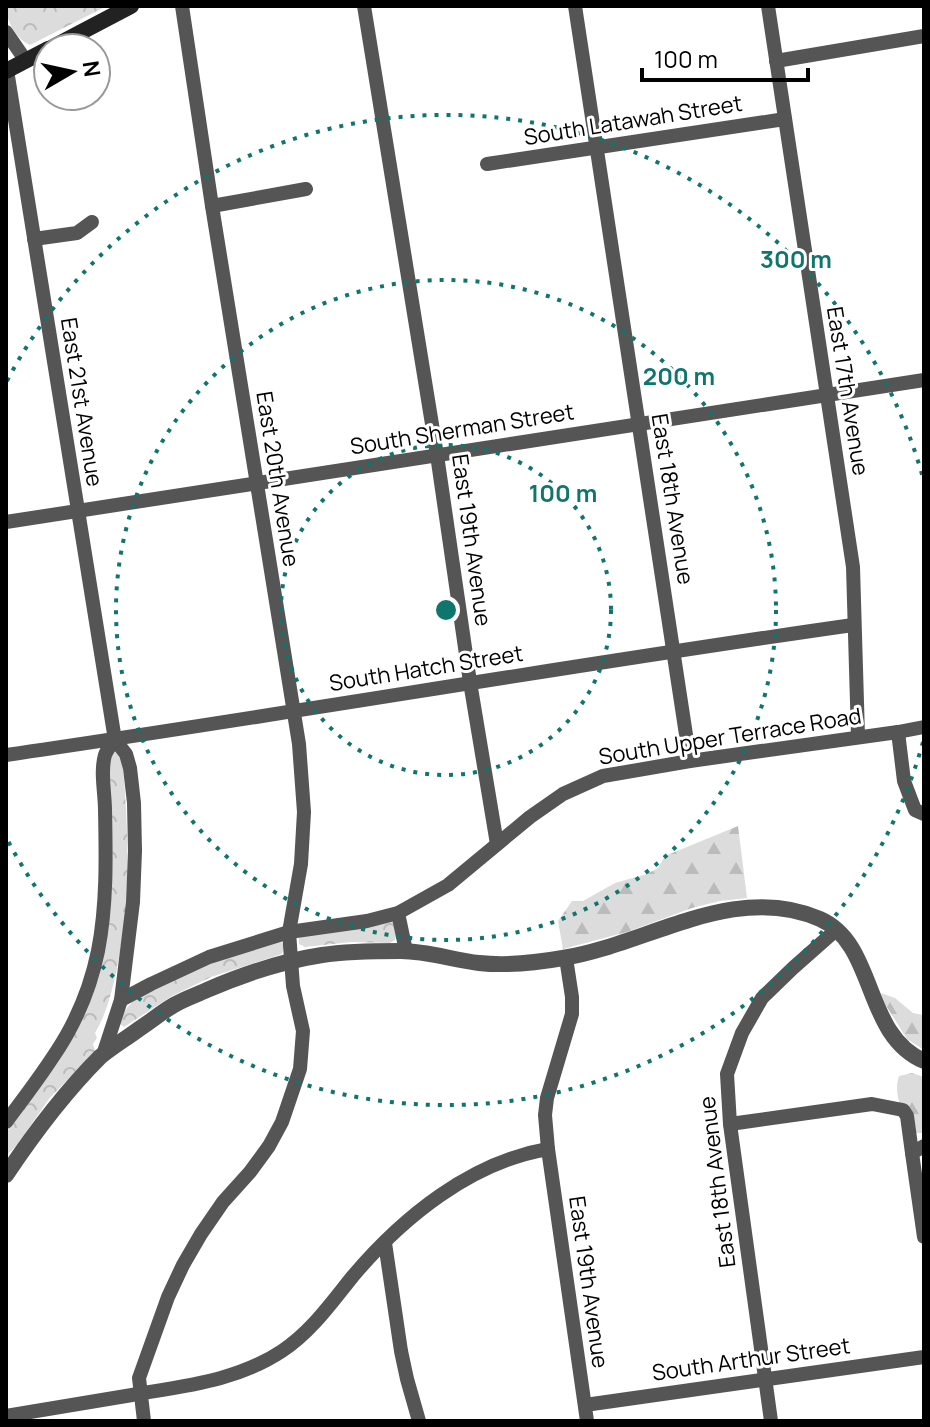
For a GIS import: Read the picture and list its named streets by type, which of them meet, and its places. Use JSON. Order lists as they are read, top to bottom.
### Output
{
  "streets": {
    "street": [
      "South Latawah Street",
      "East 17th Avenue",
      "East 21st Avenue",
      "South Sherman Street",
      "East 20th Avenue",
      "East 18th Avenue",
      "East 19th Avenue",
      "South Hatch Street",
      "South Upper Terrace Road",
      "South Arthur Street"
    ]
  },
  "crossings": [
    ["South Latawah Street", "East 17th Avenue"],
    ["South Latawah Street", "East 18th Avenue"],
    ["East 17th Avenue", "South Sherman Street"],
    ["East 17th Avenue", "South Hatch Street"],
    ["East 17th Avenue", "South Upper Terrace Road"],
    ["East 21st Avenue", "South Sherman Street"],
    ["East 21st Avenue", "South Hatch Street"],
    ["South Sherman Street", "East 20th Avenue"],
    ["South Sherman Street", "East 18th Avenue"],
    ["South Sherman Street", "East 19th Avenue"],
    ["East 20th Avenue", "South Hatch Street"],
    ["East 20th Avenue", "South Upper Terrace Road"],
    ["East 18th Avenue", "South Hatch Street"],
    ["East 18th Avenue", "South Upper Terrace Road"],
    ["East 18th Avenue", "South Arthur Street"],
    ["East 19th Avenue", "South Hatch Street"],
    ["East 19th Avenue", "South Upper Terrace Road"],
    ["East 19th Avenue", "South Arthur Street"]
  ],
  "scale_bar": "100 m",
  "north": "right",
  "rings": ["300 m", "200 m", "100 m"]
}
